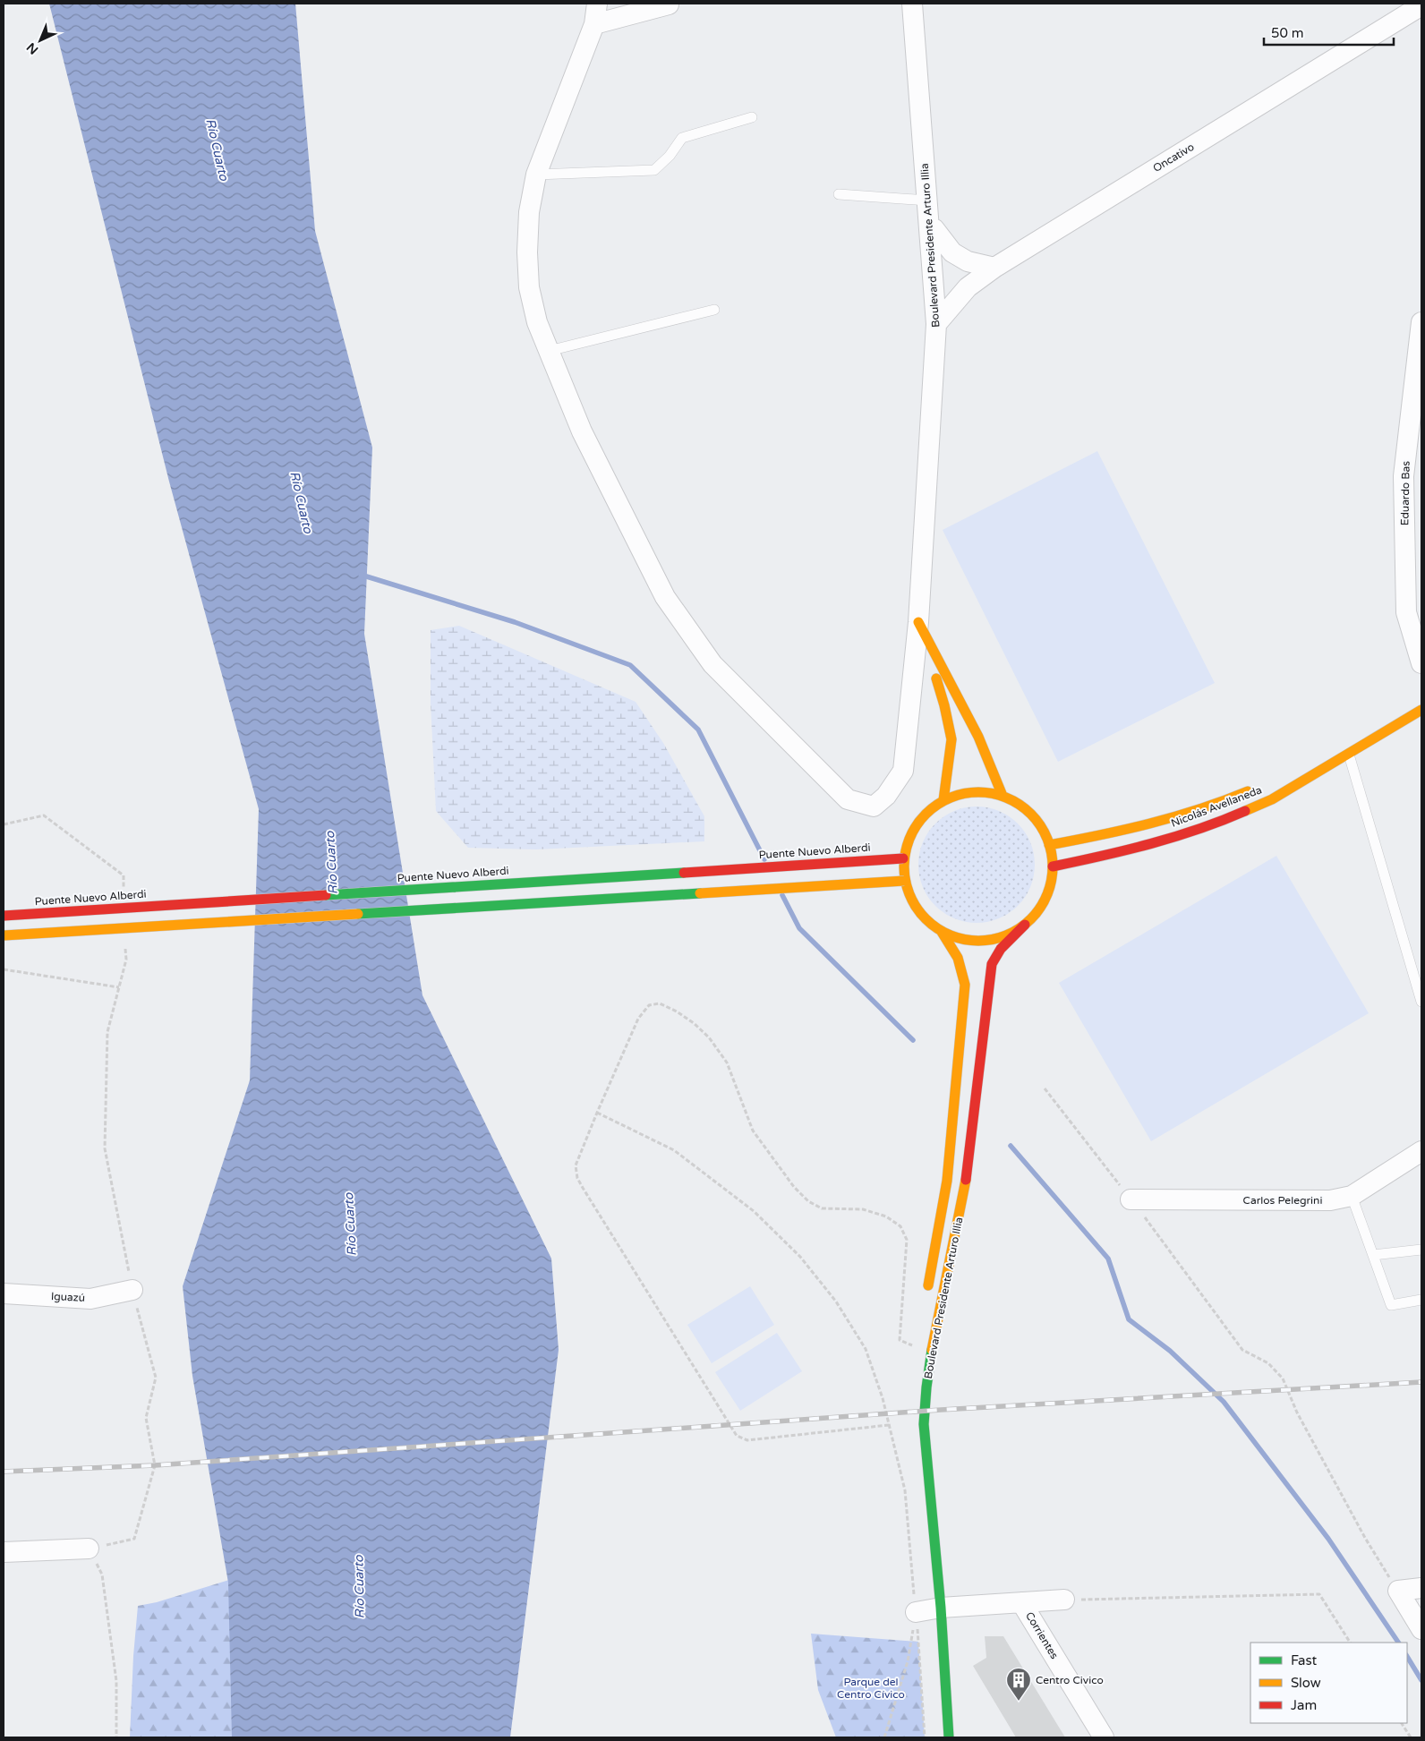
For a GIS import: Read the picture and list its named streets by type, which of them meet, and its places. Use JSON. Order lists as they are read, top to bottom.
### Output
{
  "streets": {
    "main road": ["Boulevard Presidente Arturo Illia", "Nicolás Avellaneda", "Puente Nuevo Alberdi"],
    "street": [
      "Oncativo",
      "Eduardo Bas",
      "Carlos Pelegrini",
      "Iguazú",
      "Corrientes"
    ]
  },
  "crossings": [
    ["Oncativo", "Boulevard Presidente Arturo Illia"],
    ["Boulevard Presidente Arturo Illia", "Nicolás Avellaneda"],
    ["Boulevard Presidente Arturo Illia", "Puente Nuevo Alberdi"],
    ["Nicolás Avellaneda", "Puente Nuevo Alberdi"]
  ],
  "water": ["Río Cuarto"],
  "parks": ["Parque del Centro Cívico"],
  "places": {
    "building": ["Centro Civico"]
  },
  "legend": ["Fast", "Slow", "Jam"],
  "scale_bar": "50 m",
  "north": "bottom left"
}
